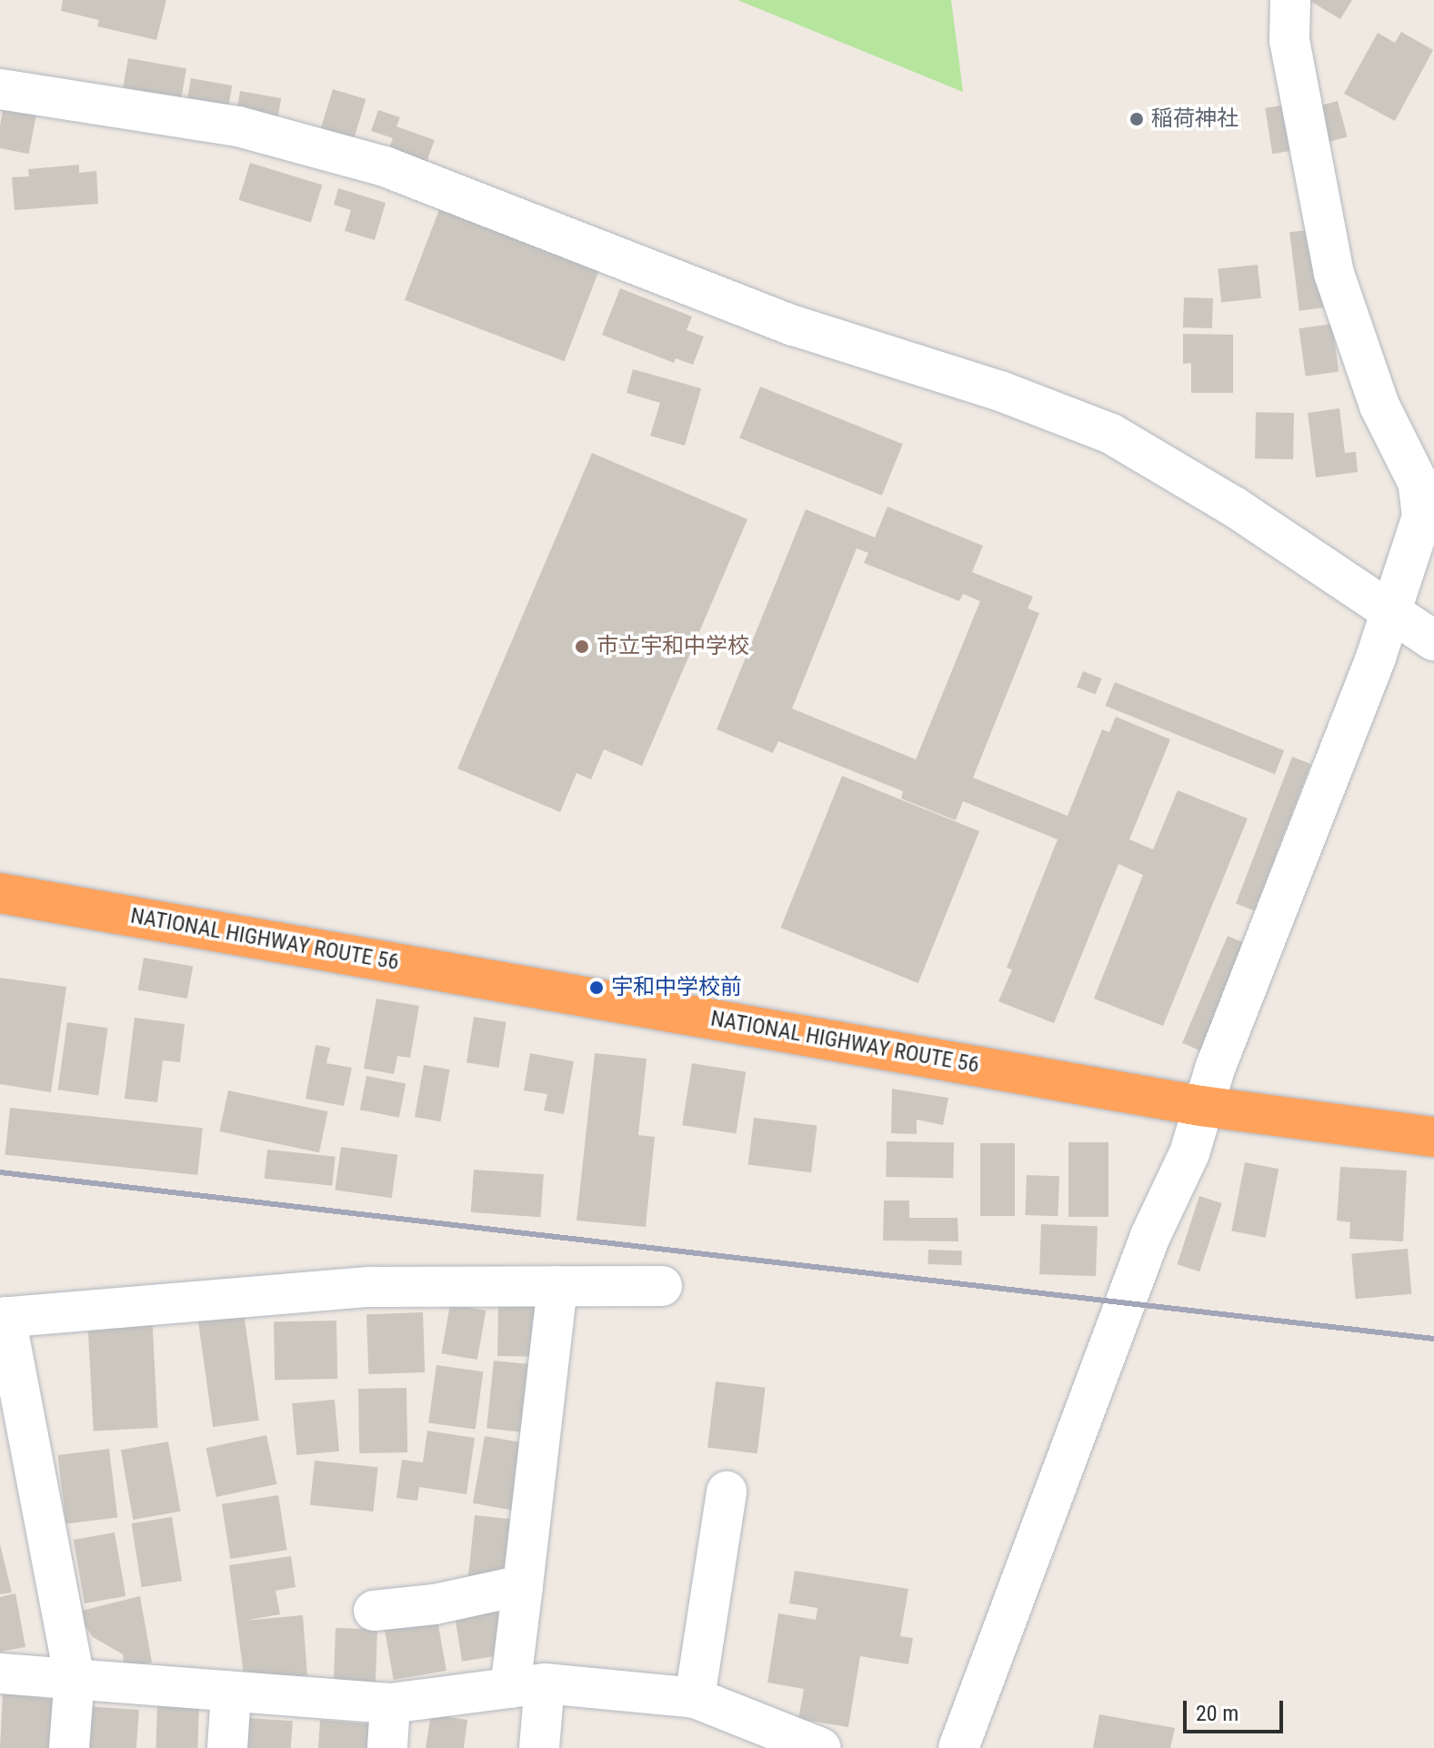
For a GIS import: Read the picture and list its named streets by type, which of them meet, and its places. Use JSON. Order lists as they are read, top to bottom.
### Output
{
  "streets": {
    "highway": ["NATIONAL HIGHWAY ROUTE 56"]
  },
  "places": ["稲荷神社", "市立宇和中学校", "宇和中学校前"],
  "scale_bar": "20 m"
}
